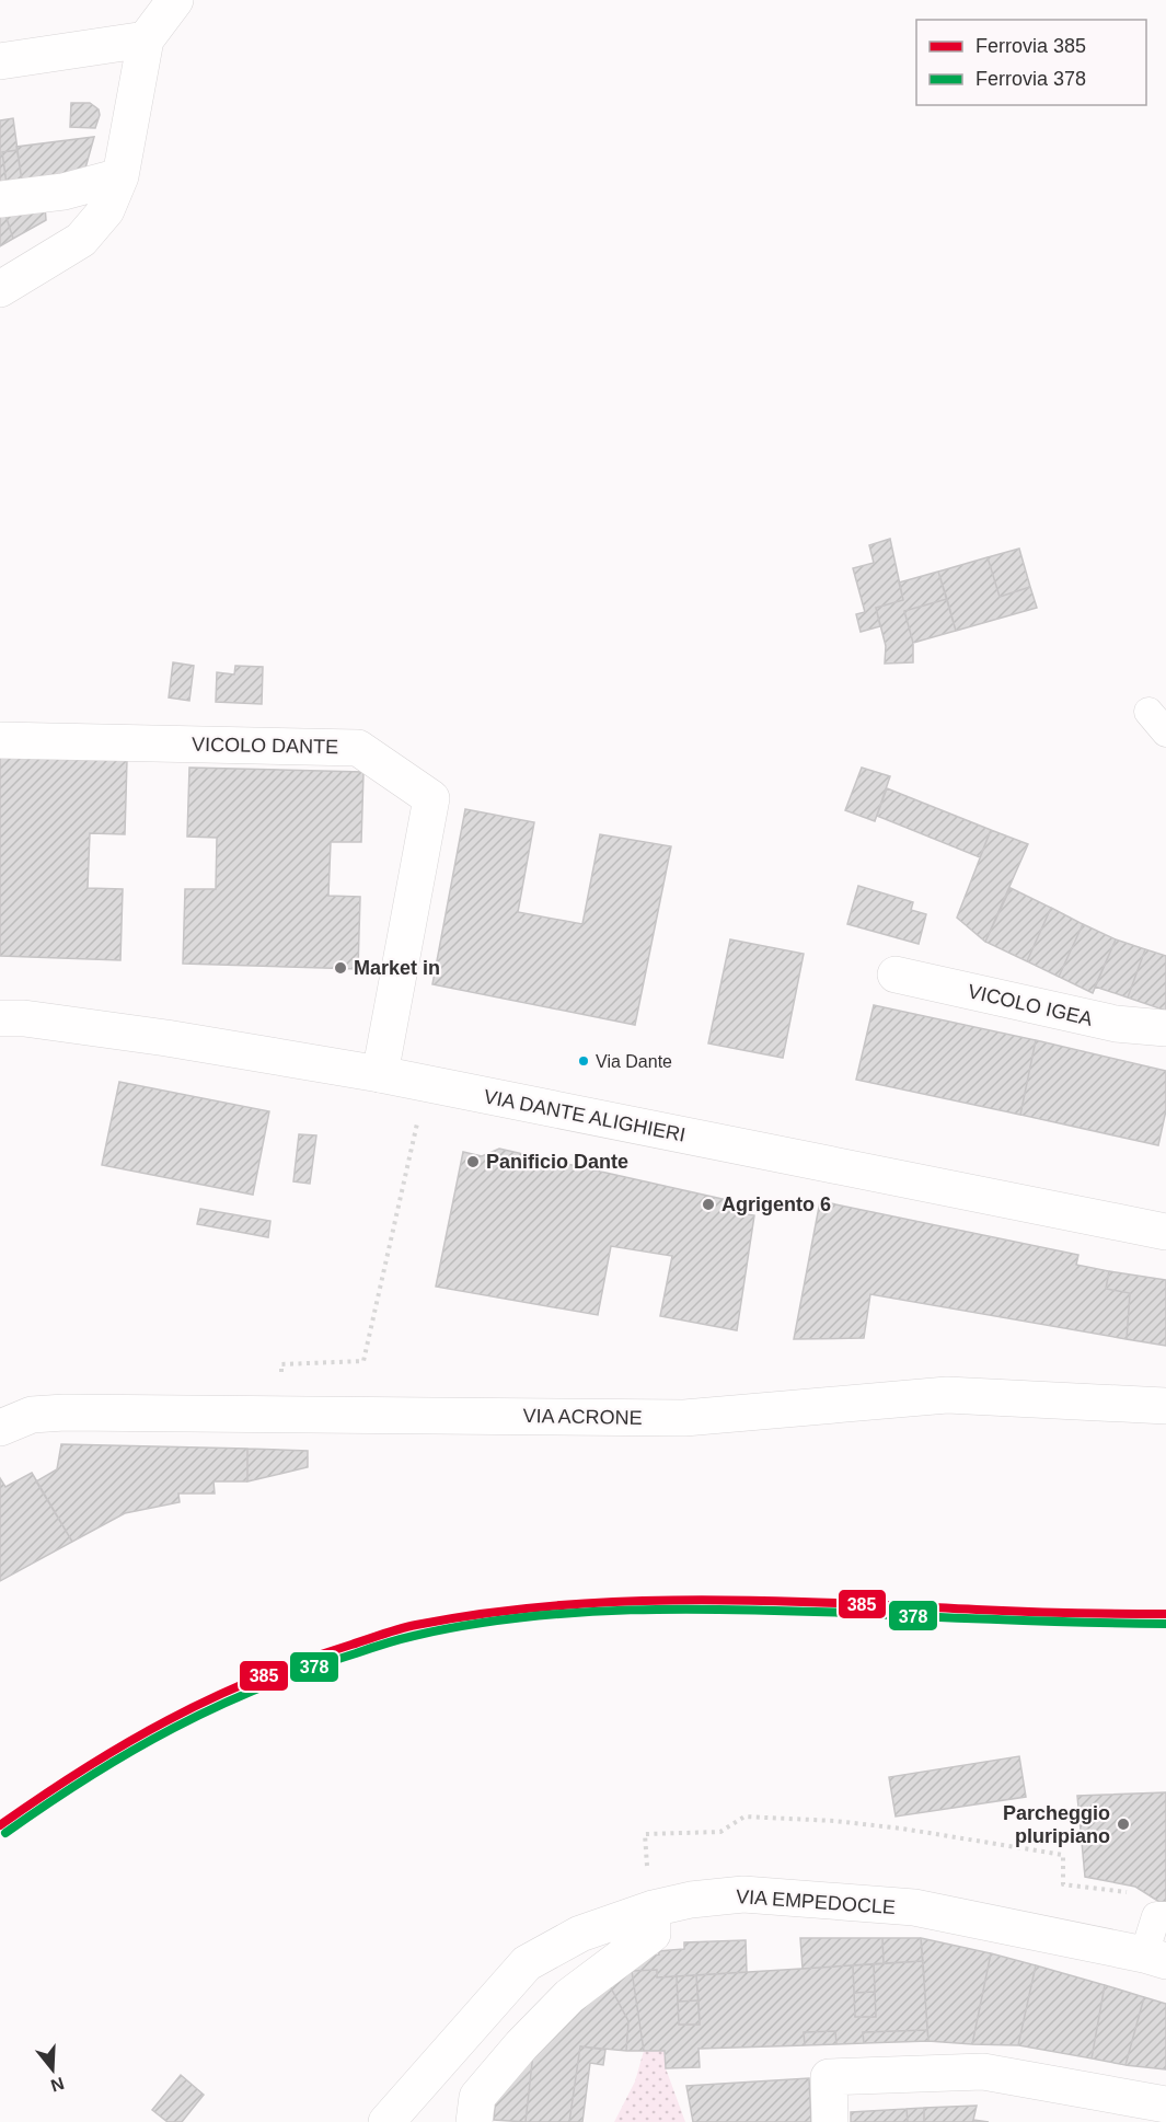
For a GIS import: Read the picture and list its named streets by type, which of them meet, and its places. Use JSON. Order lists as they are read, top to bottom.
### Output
{
  "streets": {
    "street": [
      "VICOLO DANTE",
      "VICOLO IGEA",
      "VIA DANTE ALIGHIERI",
      "VIA ACRONE",
      "VIA EMPEDOCLE"
    ]
  },
  "crossings": [
    ["VICOLO DANTE", "VIA DANTE ALIGHIERI"]
  ],
  "places": [
    "Market in",
    "Via Dante",
    "Panificio Dante",
    "Agrigento 6",
    "Parcheggio pluripiano"
  ],
  "lines": ["rail line 385", "rail line 378"],
  "legend": ["Ferrovia 385", "Ferrovia 378"],
  "north": "bottom"
}
